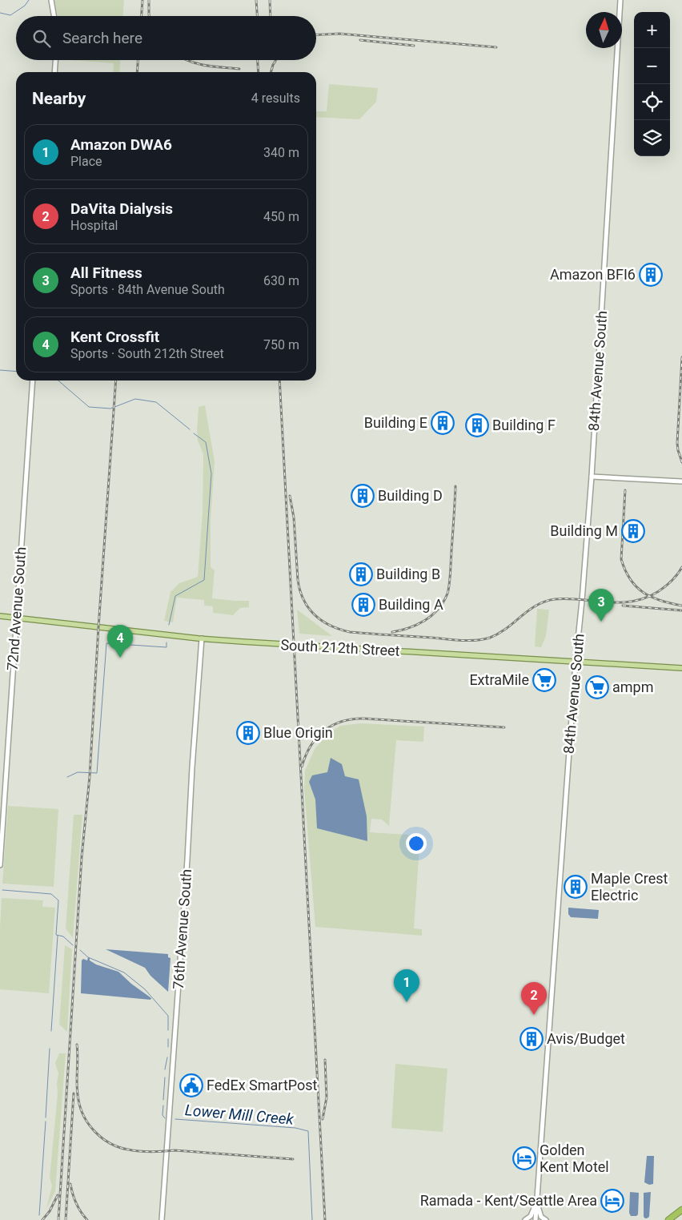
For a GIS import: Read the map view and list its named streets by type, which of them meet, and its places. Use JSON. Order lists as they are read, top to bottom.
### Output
{
  "streets": {
    "main road": [
      "84th Avenue South",
      "72nd Avenue South",
      "South 212th Street",
      "76th Avenue South"
    ]
  },
  "crossings": [
    ["84th Avenue South", "South 212th Street"],
    ["72nd Avenue South", "South 212th Street"],
    ["South 212th Street", "76th Avenue South"]
  ],
  "water": ["Lower Mill Creek"],
  "places": {
    "building": [
      "Amazon BFI6",
      "Building E",
      "Building F",
      "Building D",
      "Building M",
      "Building B",
      "Building A",
      "Blue Origin",
      "Maple Crest Electric",
      "Avis/Budget"
    ],
    "supermarket": ["ExtraMile", "ampm"],
    "public building": ["FedEx SmartPost"],
    "hotel": ["Golden Kent Motel", "Ramada - Kent/Seattle Area"]
  },
  "north": "top",
  "page": {
    "map_buttons": ["+", "−"],
    "search": "Search here",
    "heading": ["Nearby", "4 results"],
    "list": [
      {
        "mark": "1",
        "name": "Amazon DWA6",
        "note": "Place",
        "value": "340 m"
      },
      {
        "mark": "2",
        "name": "DaVita Dialysis",
        "note": "Hospital",
        "value": "450 m"
      },
      {
        "mark": "3",
        "name": "All Fitness",
        "note": "Sports · 84th Avenue South",
        "value": "630 m"
      },
      {
        "mark": "4",
        "name": "Kent Crossfit",
        "note": "Sports · South 212th Street",
        "value": "750 m"
      }
    ],
    "pins": [
      "3",
      "4",
      "1",
      "2"
    ]
  }
}
